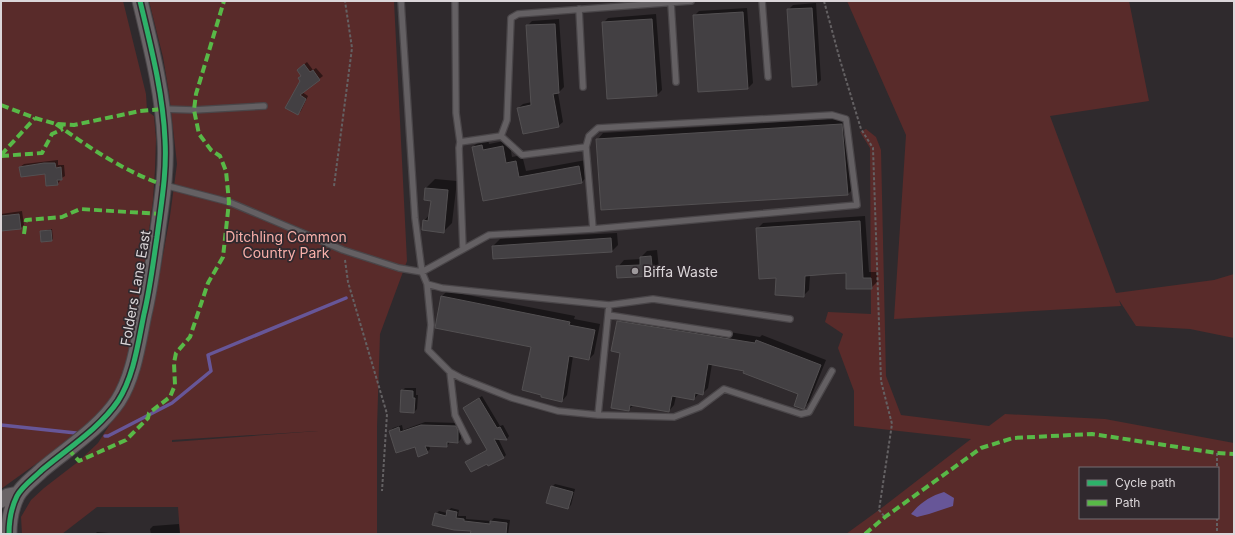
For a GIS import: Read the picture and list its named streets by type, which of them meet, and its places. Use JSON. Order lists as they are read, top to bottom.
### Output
{
  "streets": {
    "street": ["Folders Lane East"]
  },
  "parks": ["Ditchling Common Country Park"],
  "places": ["Biffa Waste"],
  "legend": ["Cycle path", "Path"]
}
